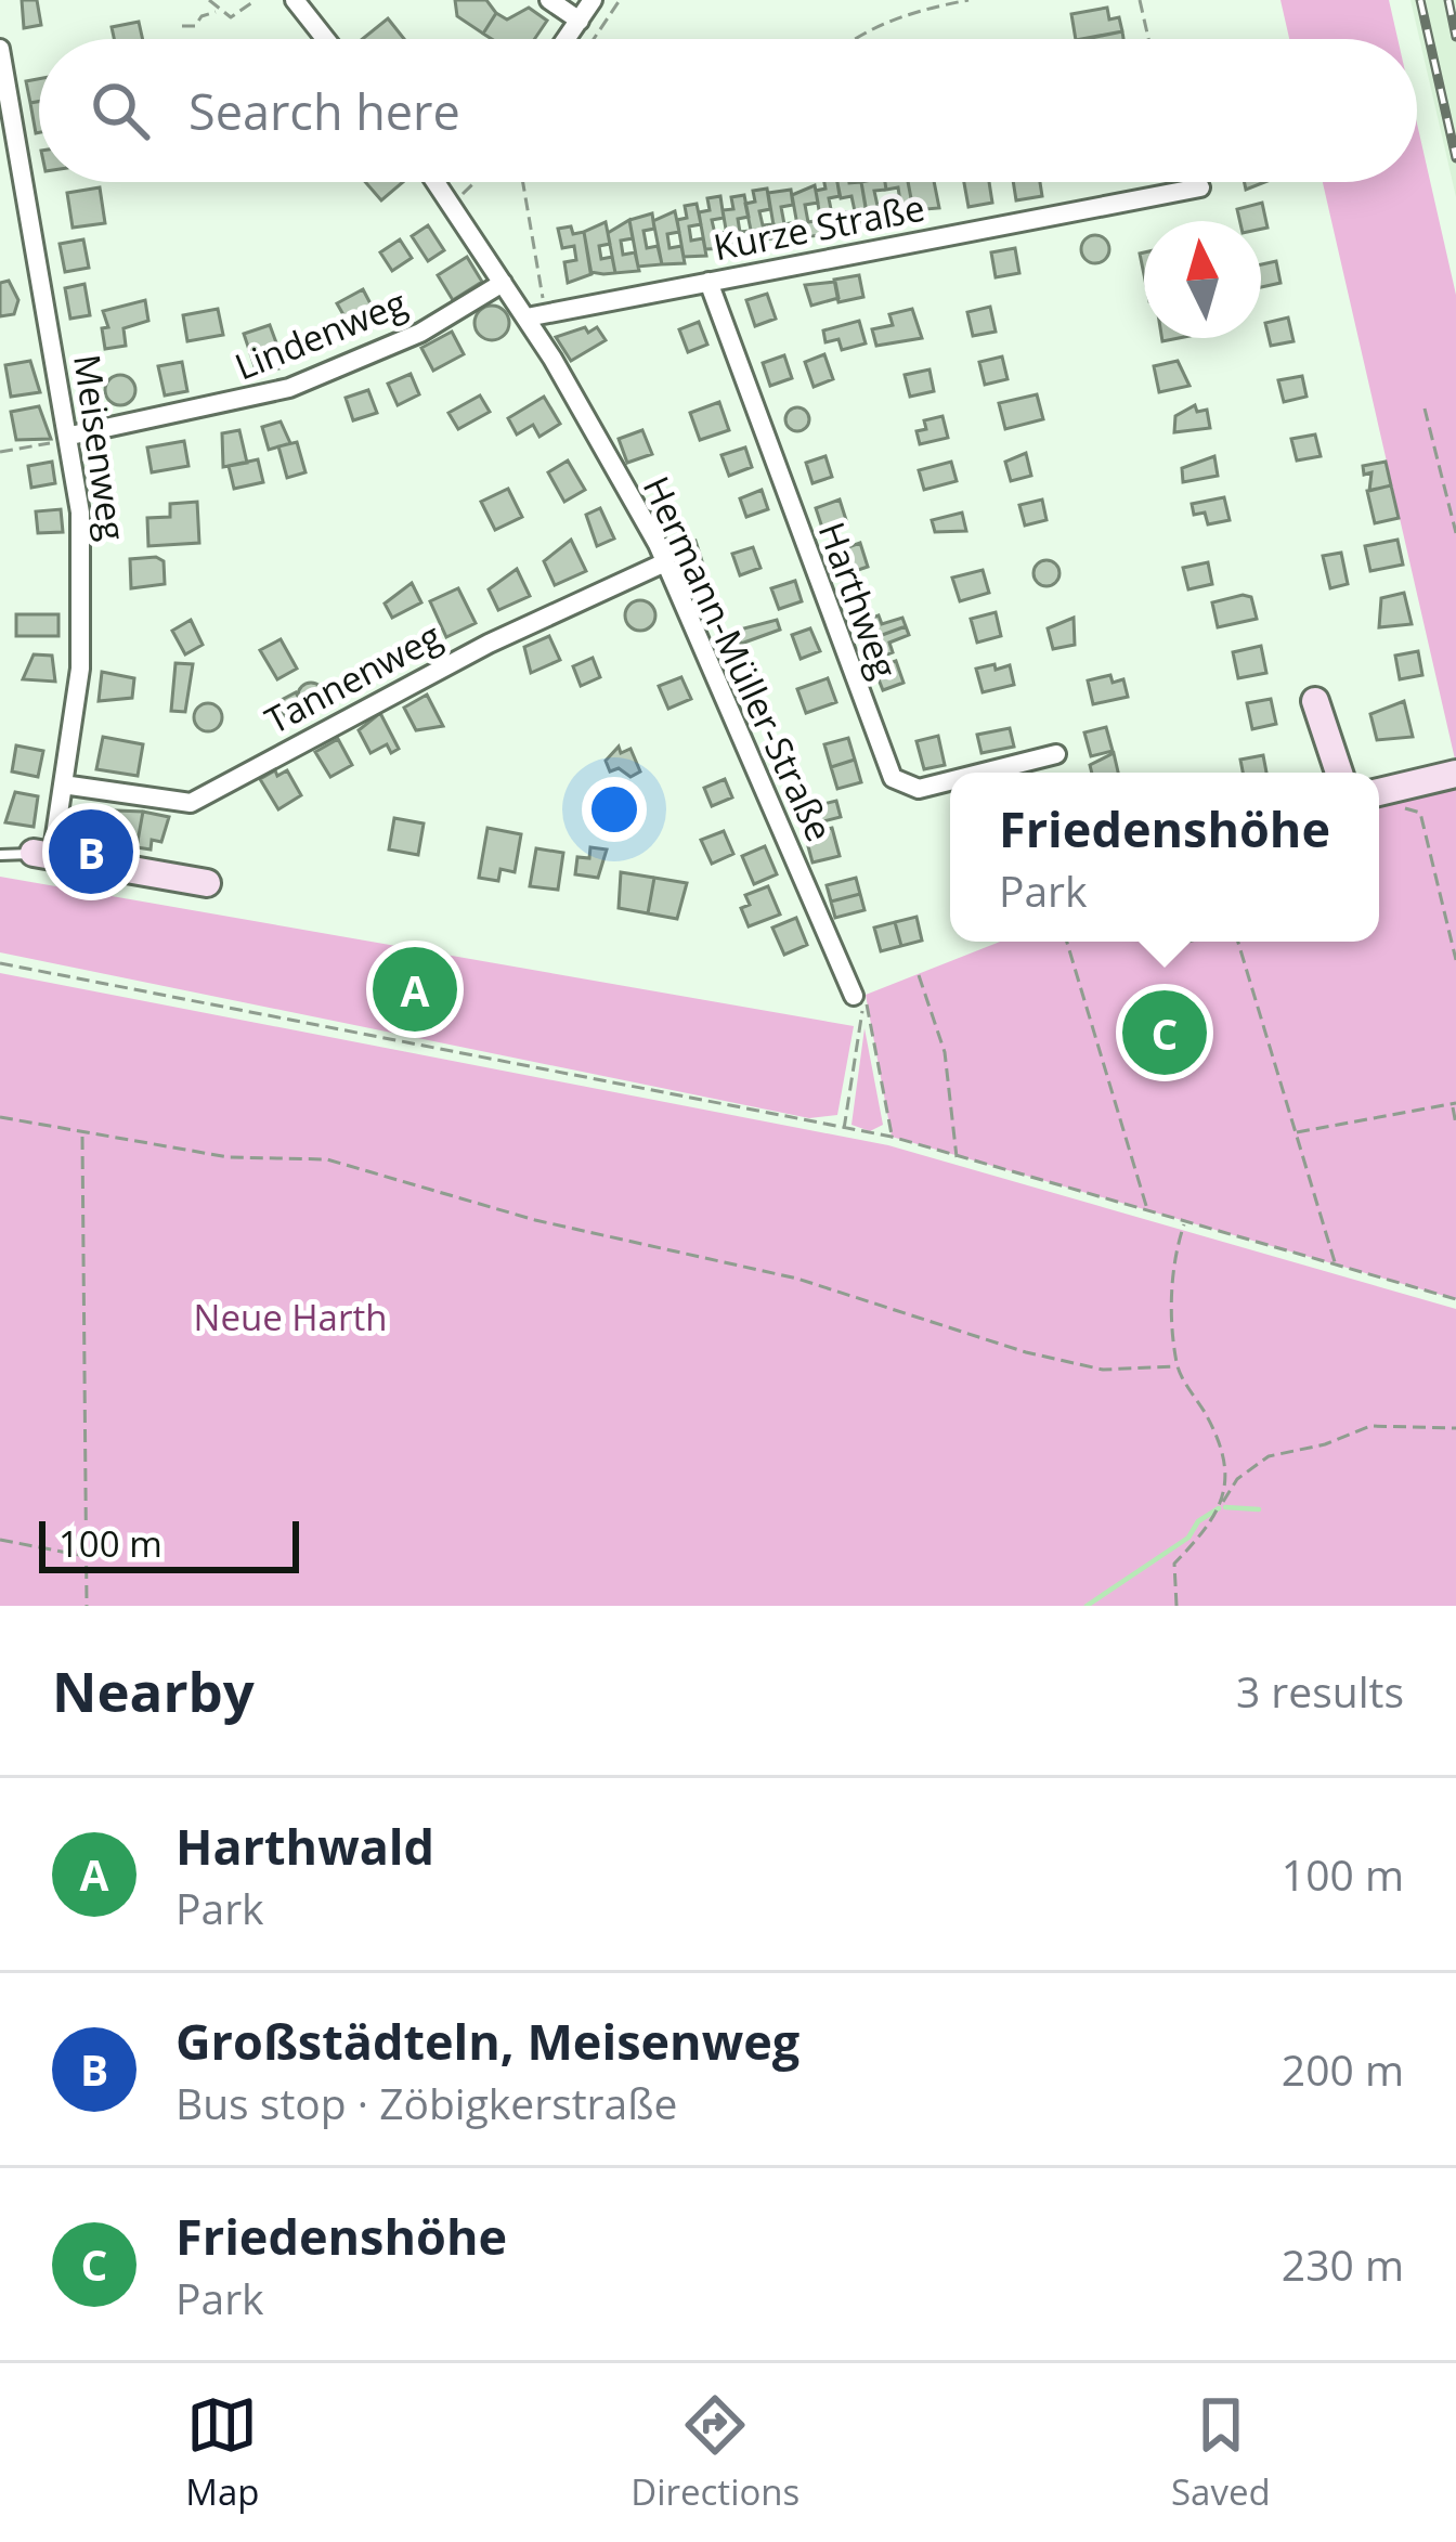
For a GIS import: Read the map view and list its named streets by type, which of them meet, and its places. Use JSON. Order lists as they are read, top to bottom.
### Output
{
  "streets": {
    "street": [
      "Kurze Straße",
      "Lindenweg",
      "Meisenweg",
      "Harthweg",
      "Hermann-Müller-Straße",
      "Tannenweg"
    ]
  },
  "crossings": [
    ["Kurze Straße", "Harthweg"],
    ["Kurze Straße", "Hermann-Müller-Straße"],
    ["Lindenweg", "Meisenweg"],
    ["Lindenweg", "Hermann-Müller-Straße"],
    ["Meisenweg", "Tannenweg"],
    ["Hermann-Müller-Straße", "Tannenweg"]
  ],
  "parks": ["Neue Harth"],
  "scale_bar": "100 m",
  "north": "top",
  "page": {
    "search": "Search here",
    "popup": ["Friedenshöhe", "Park"],
    "pins": ["B", "A", "C"],
    "scale": "100 m",
    "heading": ["Nearby", "3 results"],
    "list": [
      {
        "mark": "A",
        "name": "Harthwald",
        "note": "Park",
        "value": "100 m"
      },
      {
        "mark": "B",
        "name": "Großstädteln, Meisenweg",
        "note": "Bus stop · Zöbigkerstraße",
        "value": "200 m"
      },
      {
        "mark": "C",
        "name": "Friedenshöhe",
        "note": "Park",
        "value": "230 m"
      }
    ],
    "nav": ["Map", "Directions", "Saved"]
  }
}
